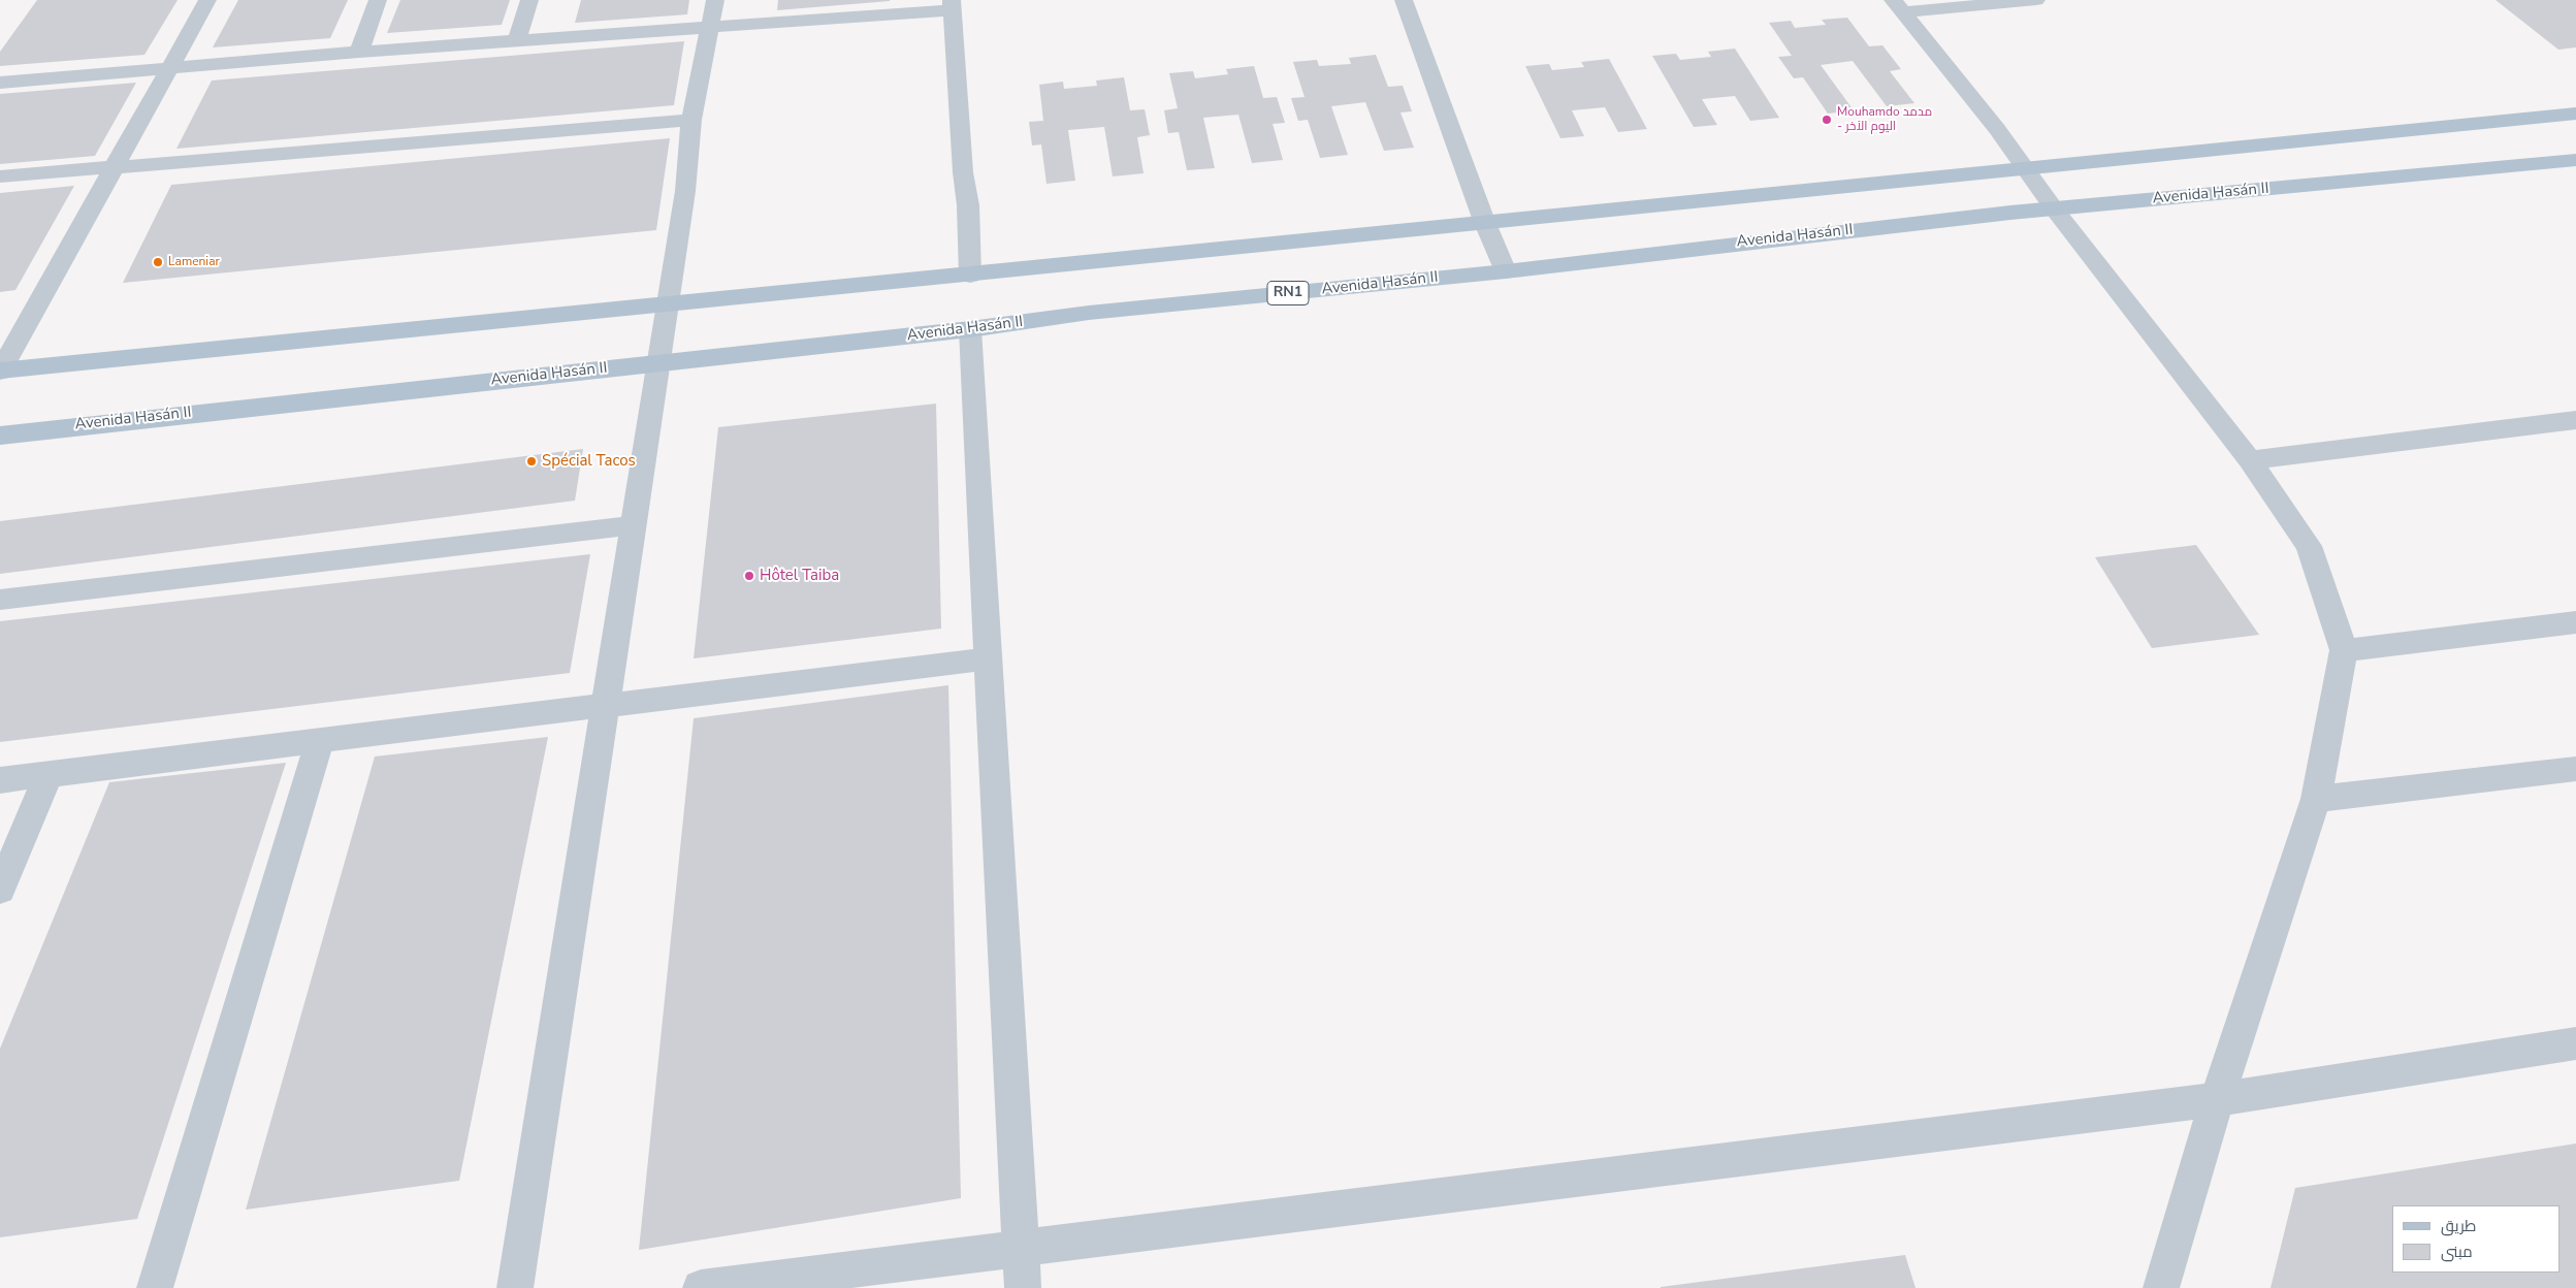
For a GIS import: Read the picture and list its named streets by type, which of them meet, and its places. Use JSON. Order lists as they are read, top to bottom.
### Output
{
  "streets": {
    "main road": ["Avenida Hasán II", "RN1"]
  },
  "places": [
    "Mouhamdo مدمد - اليوم الآخر",
    "Lameniar",
    "Spécial Tacos",
    "Hôtel Taiba"
  ],
  "legend": ["طريق", "مبنى"]
}
